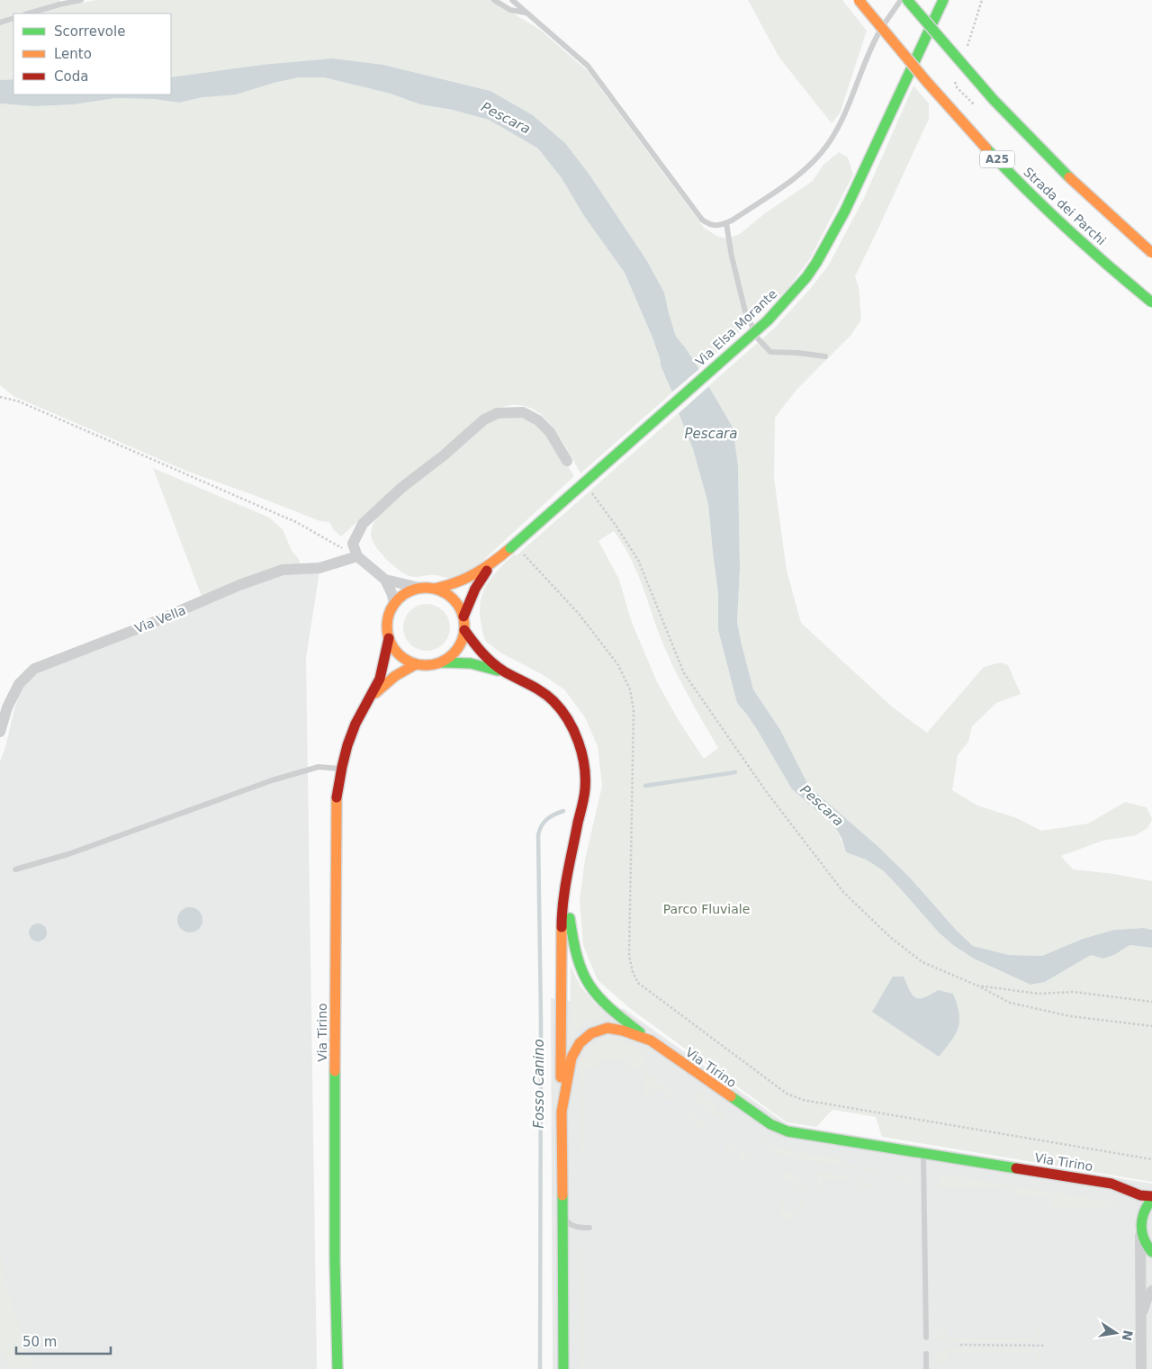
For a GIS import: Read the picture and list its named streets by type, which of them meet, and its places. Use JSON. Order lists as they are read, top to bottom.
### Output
{
  "streets": {
    "main road": [
      "A25",
      "Strada dei Parchi",
      "Via Elsa Morante",
      "Via Tirino"
    ],
    "street": ["Via Vella"]
  },
  "crossings": [
    ["Via Elsa Morante", "Via Tirino"]
  ],
  "water": ["Pescara", "Fosso Canino"],
  "parks": ["Parco Fluviale"],
  "legend": ["Scorrevole", "Lento", "Coda"],
  "scale_bar": "50 m",
  "north": "right"
}
